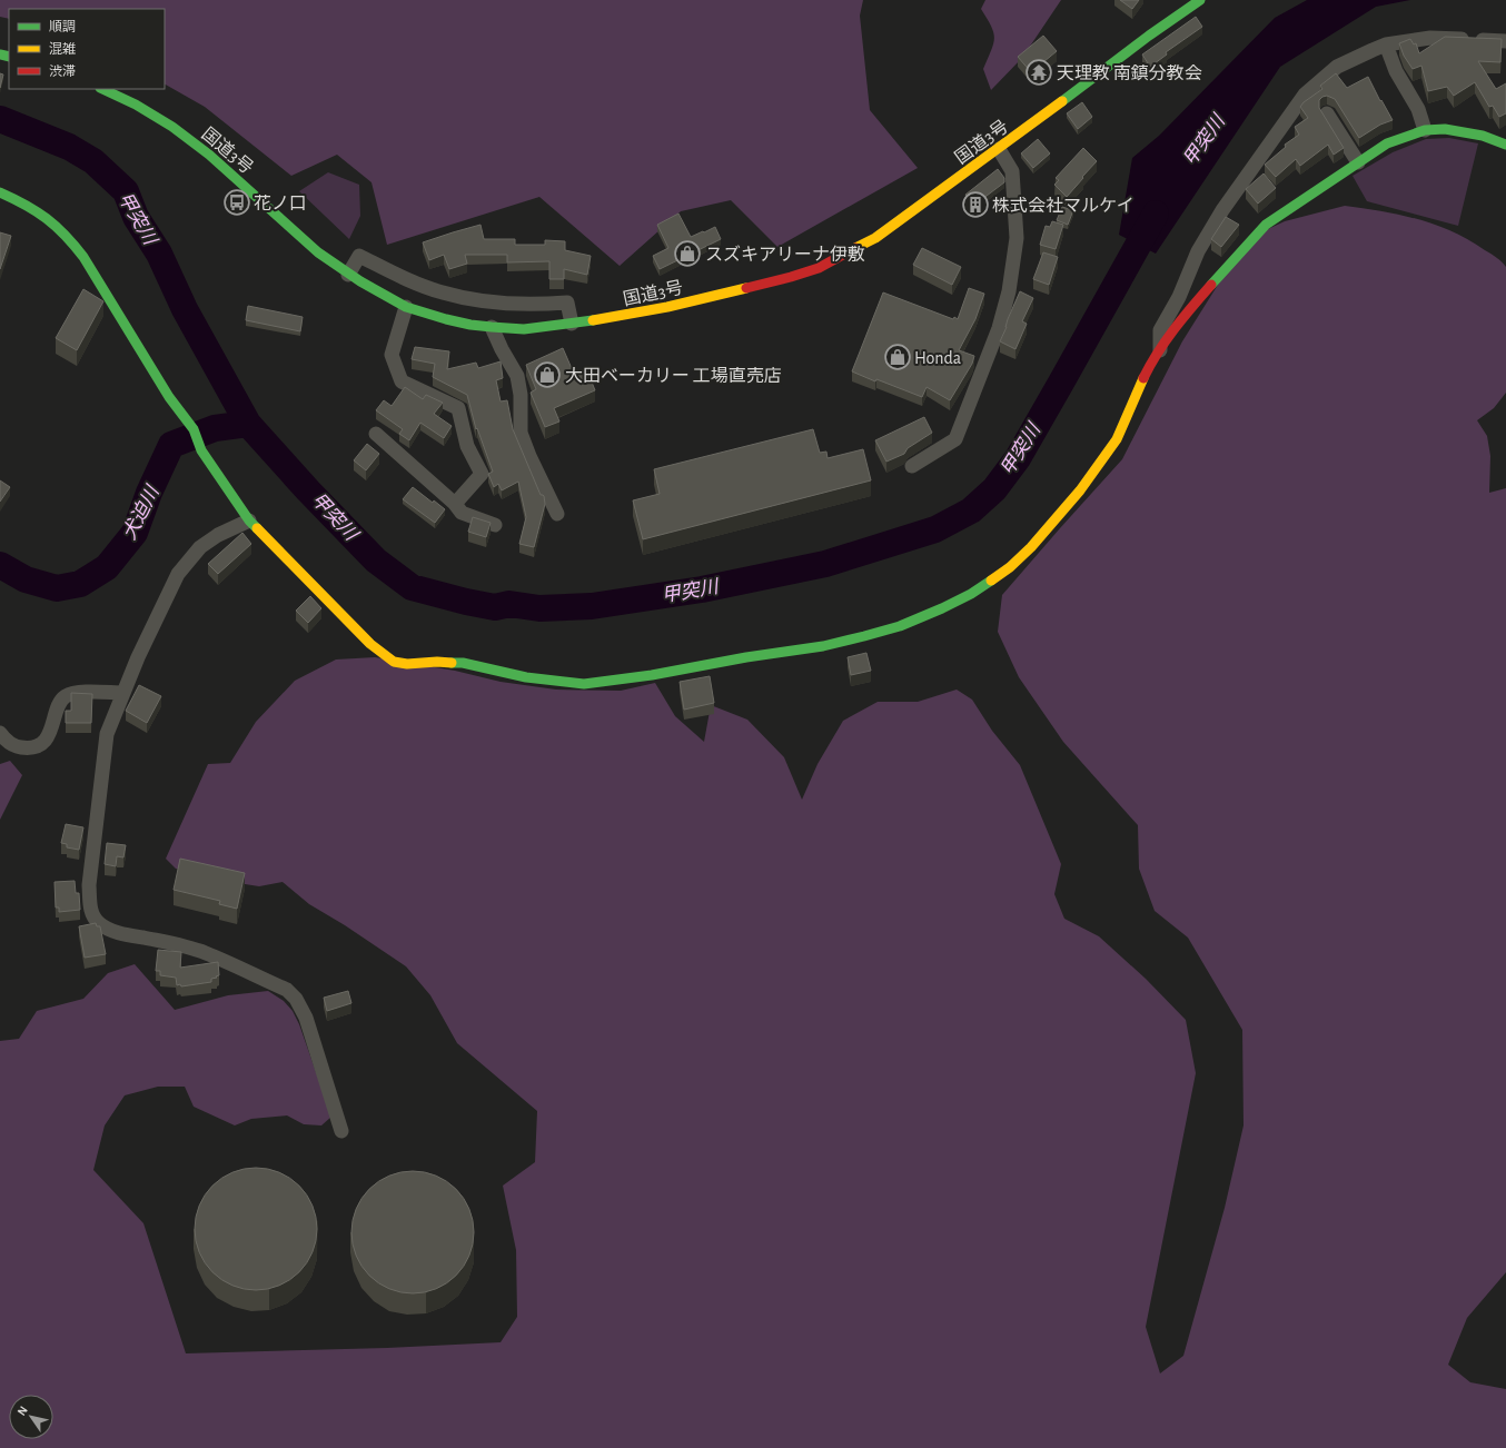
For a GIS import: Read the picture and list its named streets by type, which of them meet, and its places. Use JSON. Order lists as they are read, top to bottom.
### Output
{
  "streets": {
    "main road": ["国道3号"]
  },
  "water": ["甲突川", "犬迫川"],
  "places": {
    "temple": ["天理教 南鎮分教会"],
    "bus stop": ["花ノ口"],
    "building": ["株式会社マルケイ"],
    "shop": ["スズキアリーナ伊敷", "Honda", "大田ベーカリー 工場直売店"]
  },
  "legend": ["順調", "混雑", "渋滞"],
  "north": "top left"
}
